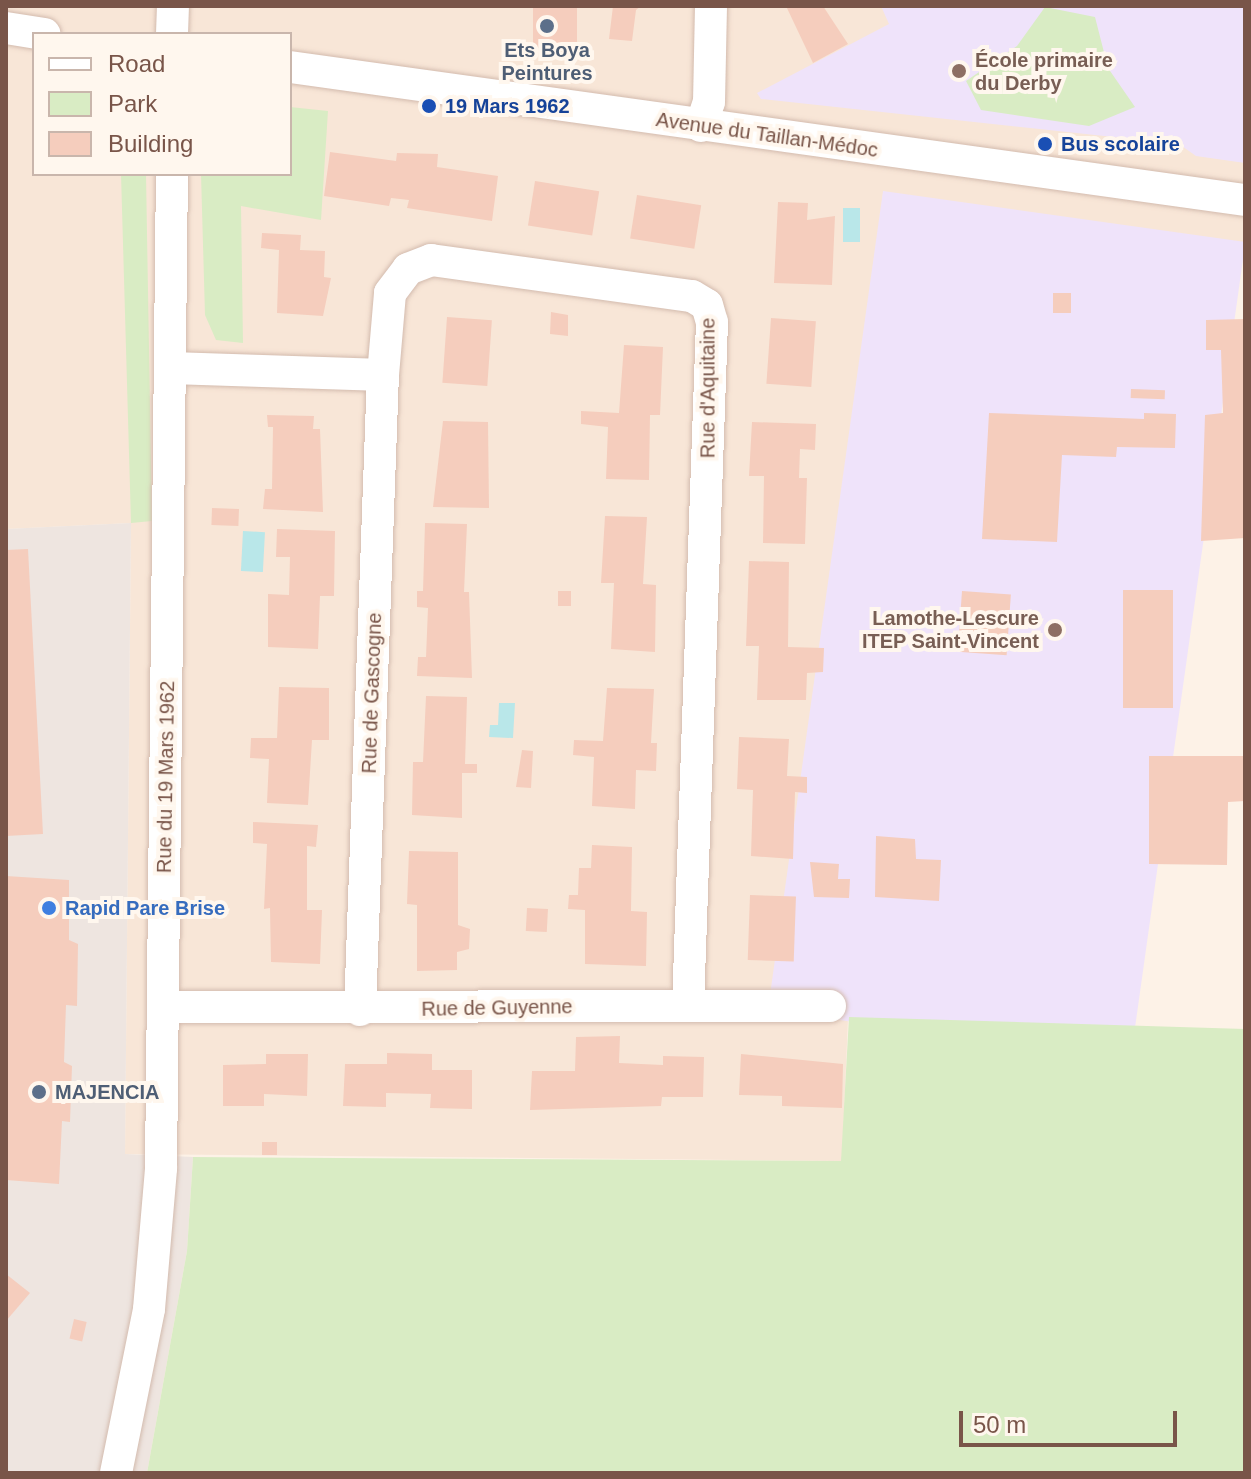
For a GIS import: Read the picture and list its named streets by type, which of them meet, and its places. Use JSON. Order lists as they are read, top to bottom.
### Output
{
  "streets": {
    "street": [
      "Avenue du Taillan-Médoc",
      "Rue d'Aquitaine",
      "Rue de Gascogne",
      "Rue du 19 Mars 1962",
      "Rue de Guyenne"
    ]
  },
  "crossings": [
    ["Rue d'Aquitaine", "Rue de Gascogne"],
    ["Rue d'Aquitaine", "Rue de Guyenne"],
    ["Rue de Gascogne", "Rue de Guyenne"],
    ["Rue du 19 Mars 1962", "Rue de Guyenne"]
  ],
  "places": [
    "Ets Boya Peintures",
    "École primaire du Derby",
    "19 Mars 1962",
    "Bus scolaire",
    "Lamothe-Lescure ITEP Saint-Vincent",
    "Rapid Pare Brise",
    "MAJENCIA"
  ],
  "legend": ["Road", "Park", "Building"],
  "scale_bar": "50 m"
}
